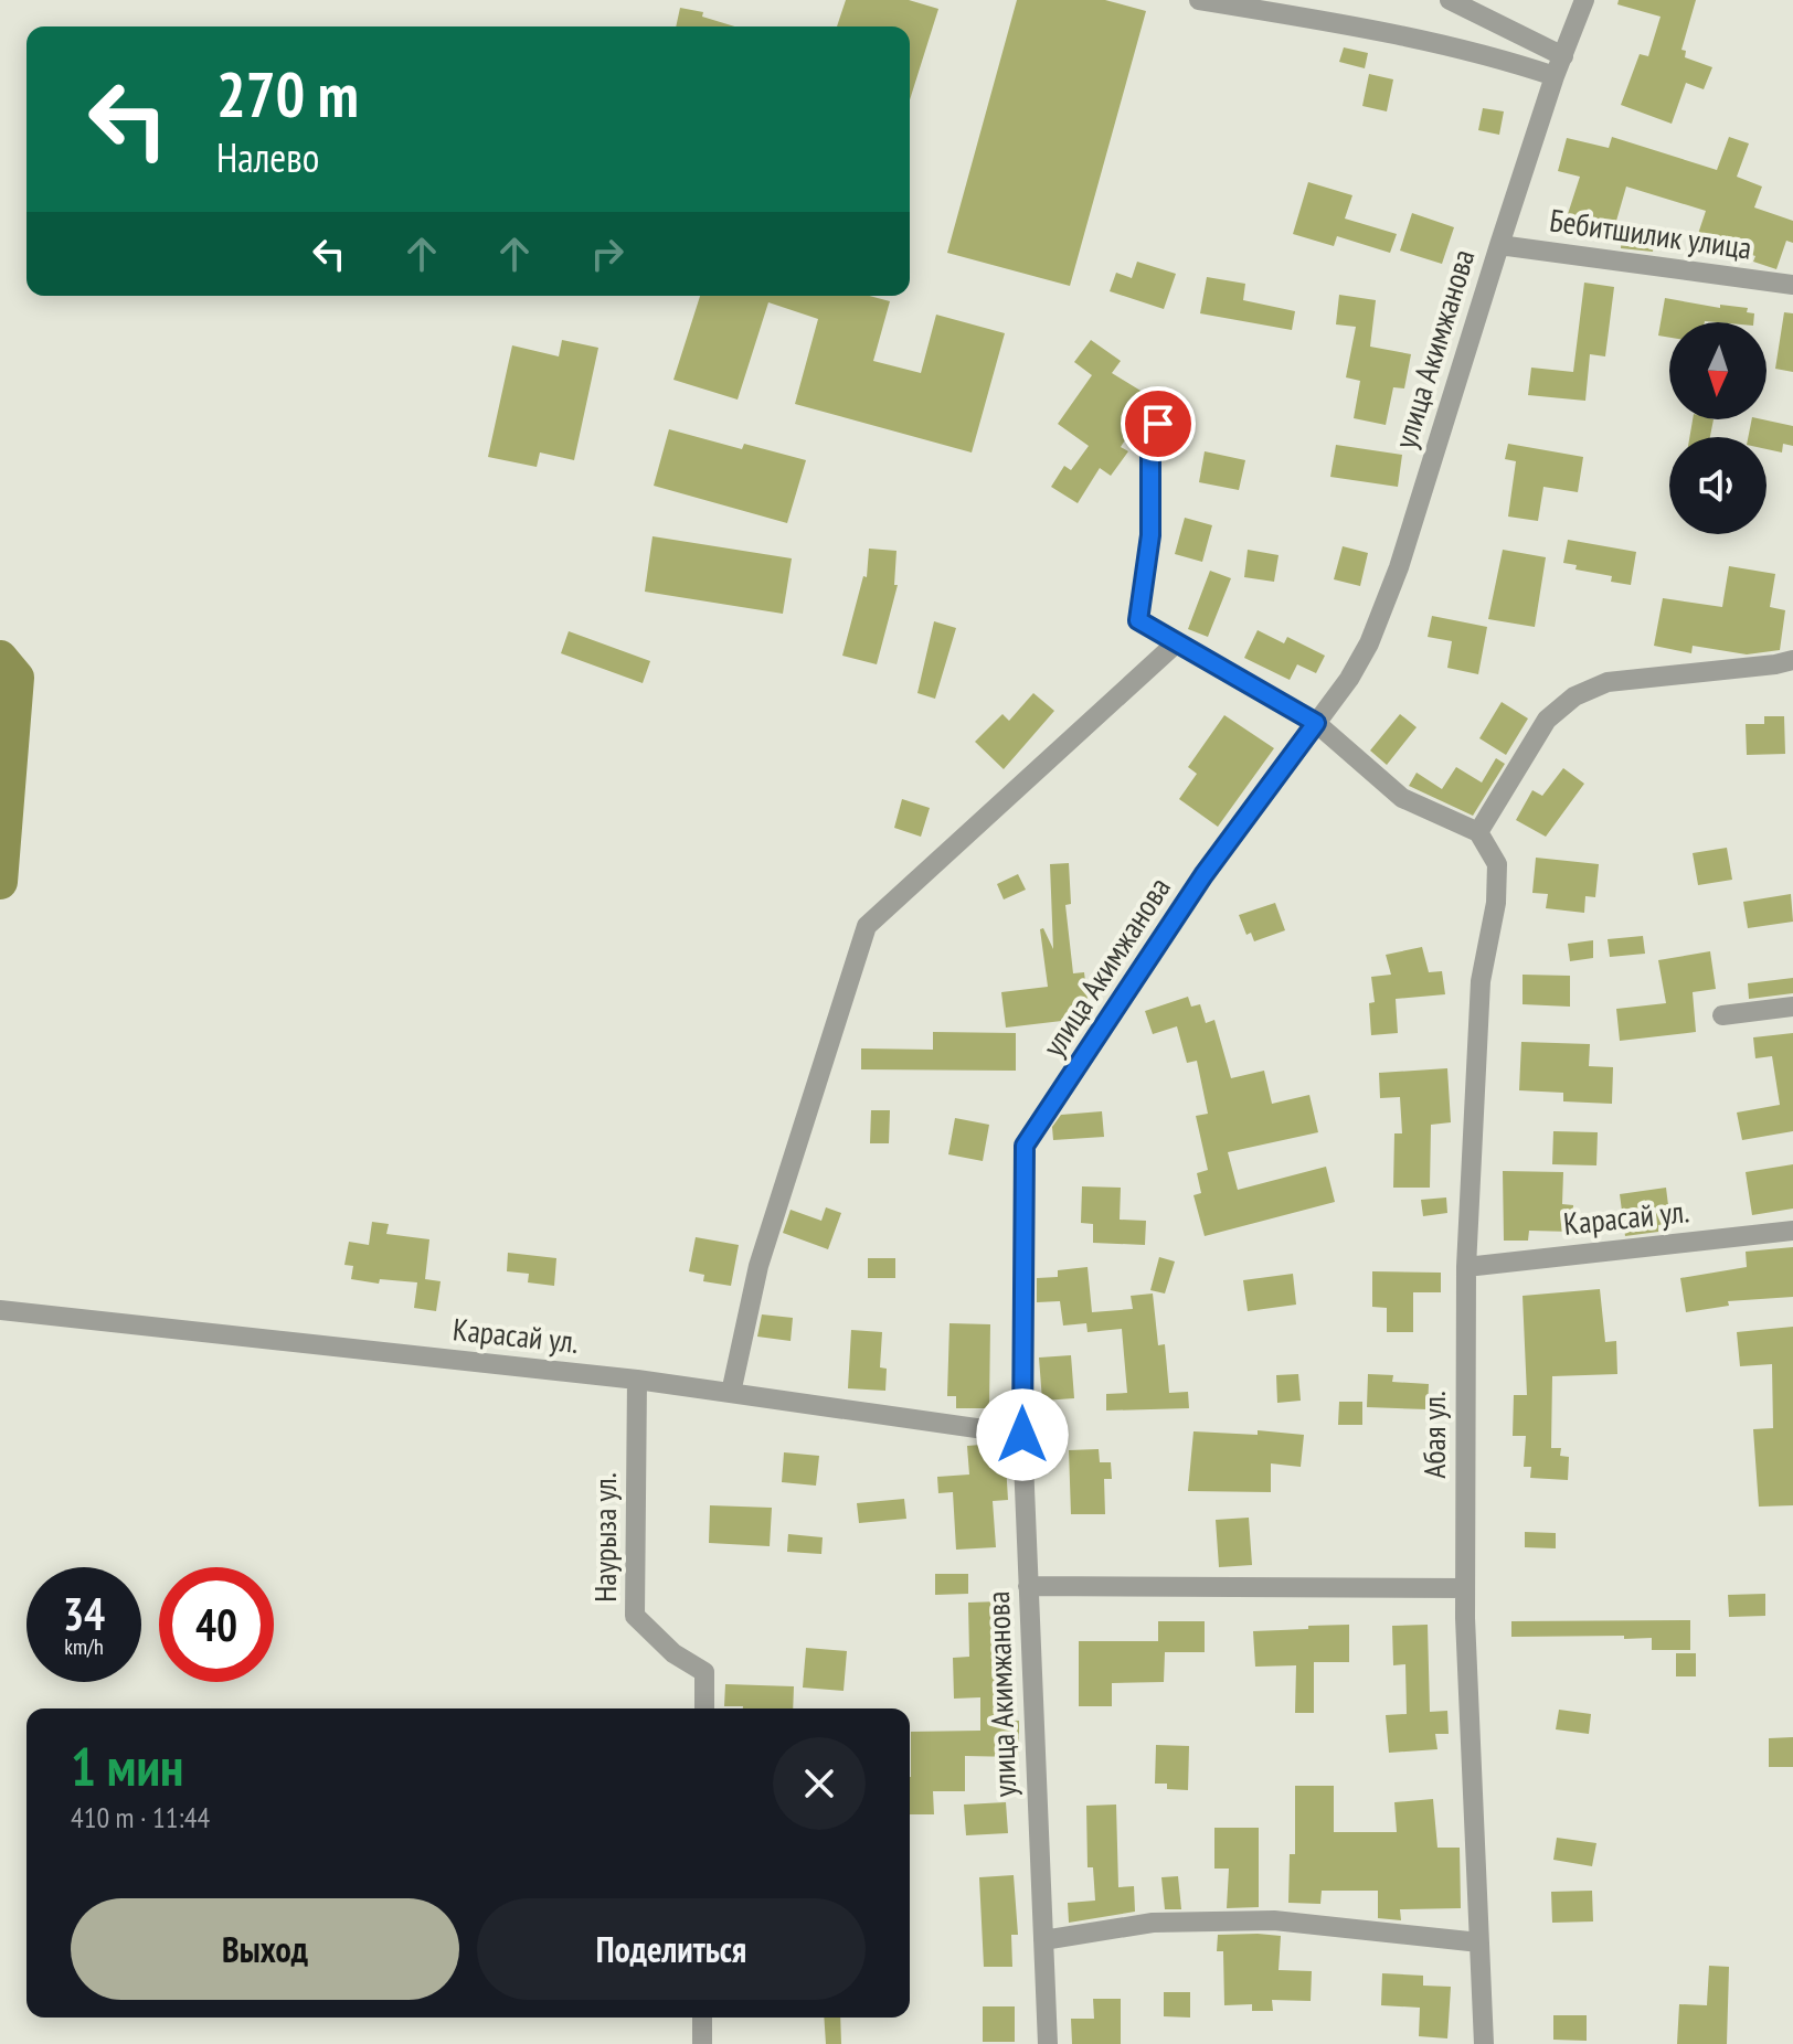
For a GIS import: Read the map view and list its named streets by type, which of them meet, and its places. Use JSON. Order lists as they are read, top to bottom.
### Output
{
  "streets": {
    "street": [
      "Бебитшилик улица",
      "улица Акимжанова",
      "Карасай ул.",
      "Абая ул.",
      "Наурыза ул."
    ]
  },
  "crossings": [
    ["Бебитшилик улица", "улица Акимжанова"],
    ["улица Акимжанова", "Карасай ул."],
    ["Карасай ул.", "Абая ул."],
    ["Карасай ул.", "Наурыза ул."]
  ],
  "north": "bottom",
  "page": {
    "turn": ["270 m", "Налево"],
    "speed": "34 km/h",
    "limit": "40",
    "heading": ["1 мин", "410 m · 11:44"],
    "buttons": ["Выход", "Поделиться"]
  }
}
